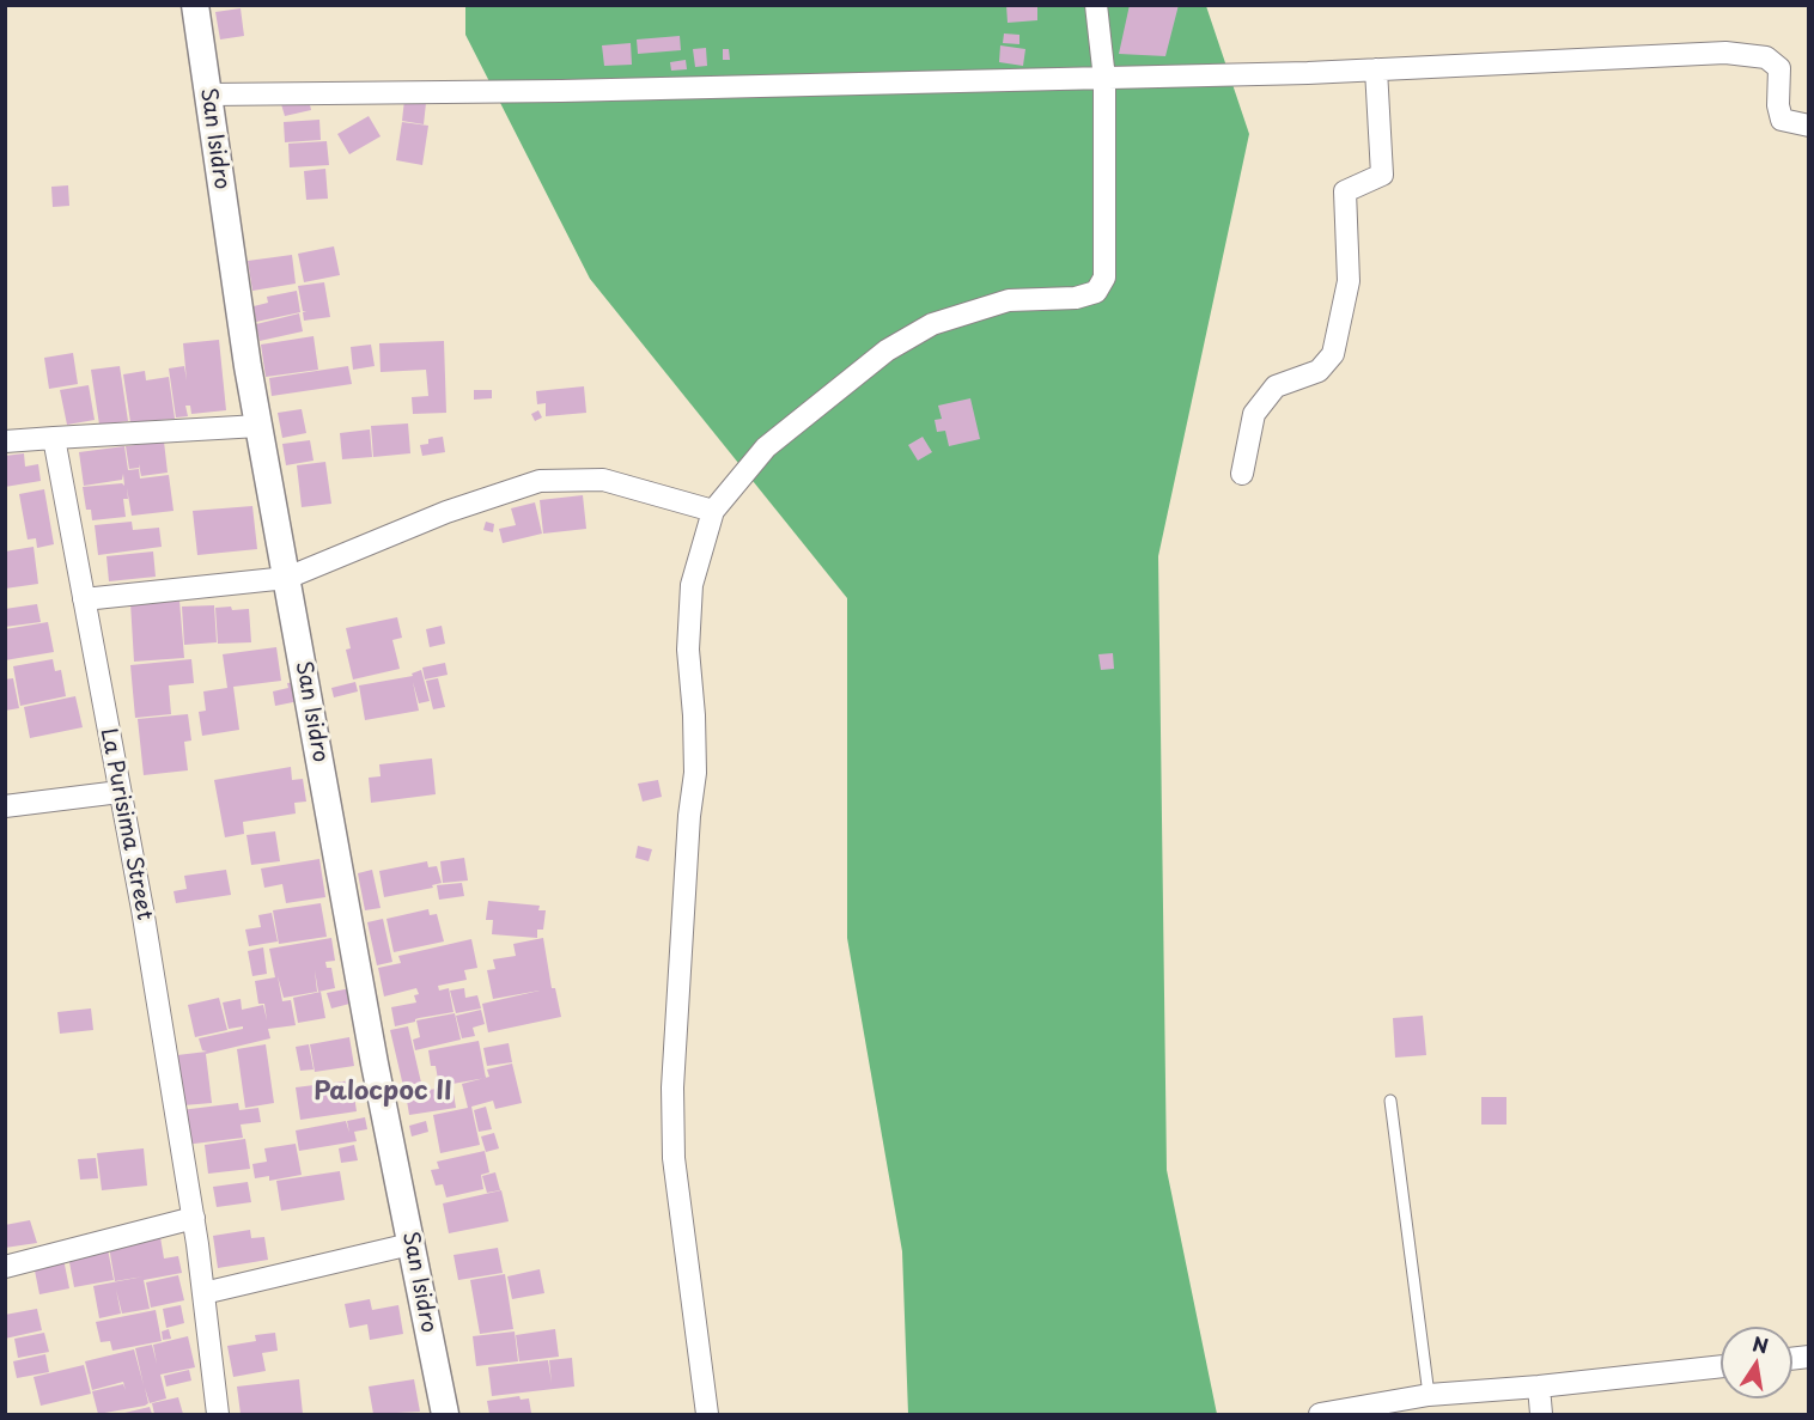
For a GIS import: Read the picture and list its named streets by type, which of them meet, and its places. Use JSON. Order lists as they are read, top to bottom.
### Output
{
  "streets": {
    "street": ["San Isidro", "La Purisima Street"]
  },
  "districts": ["Palocpoc II"],
  "north": "top"
}
